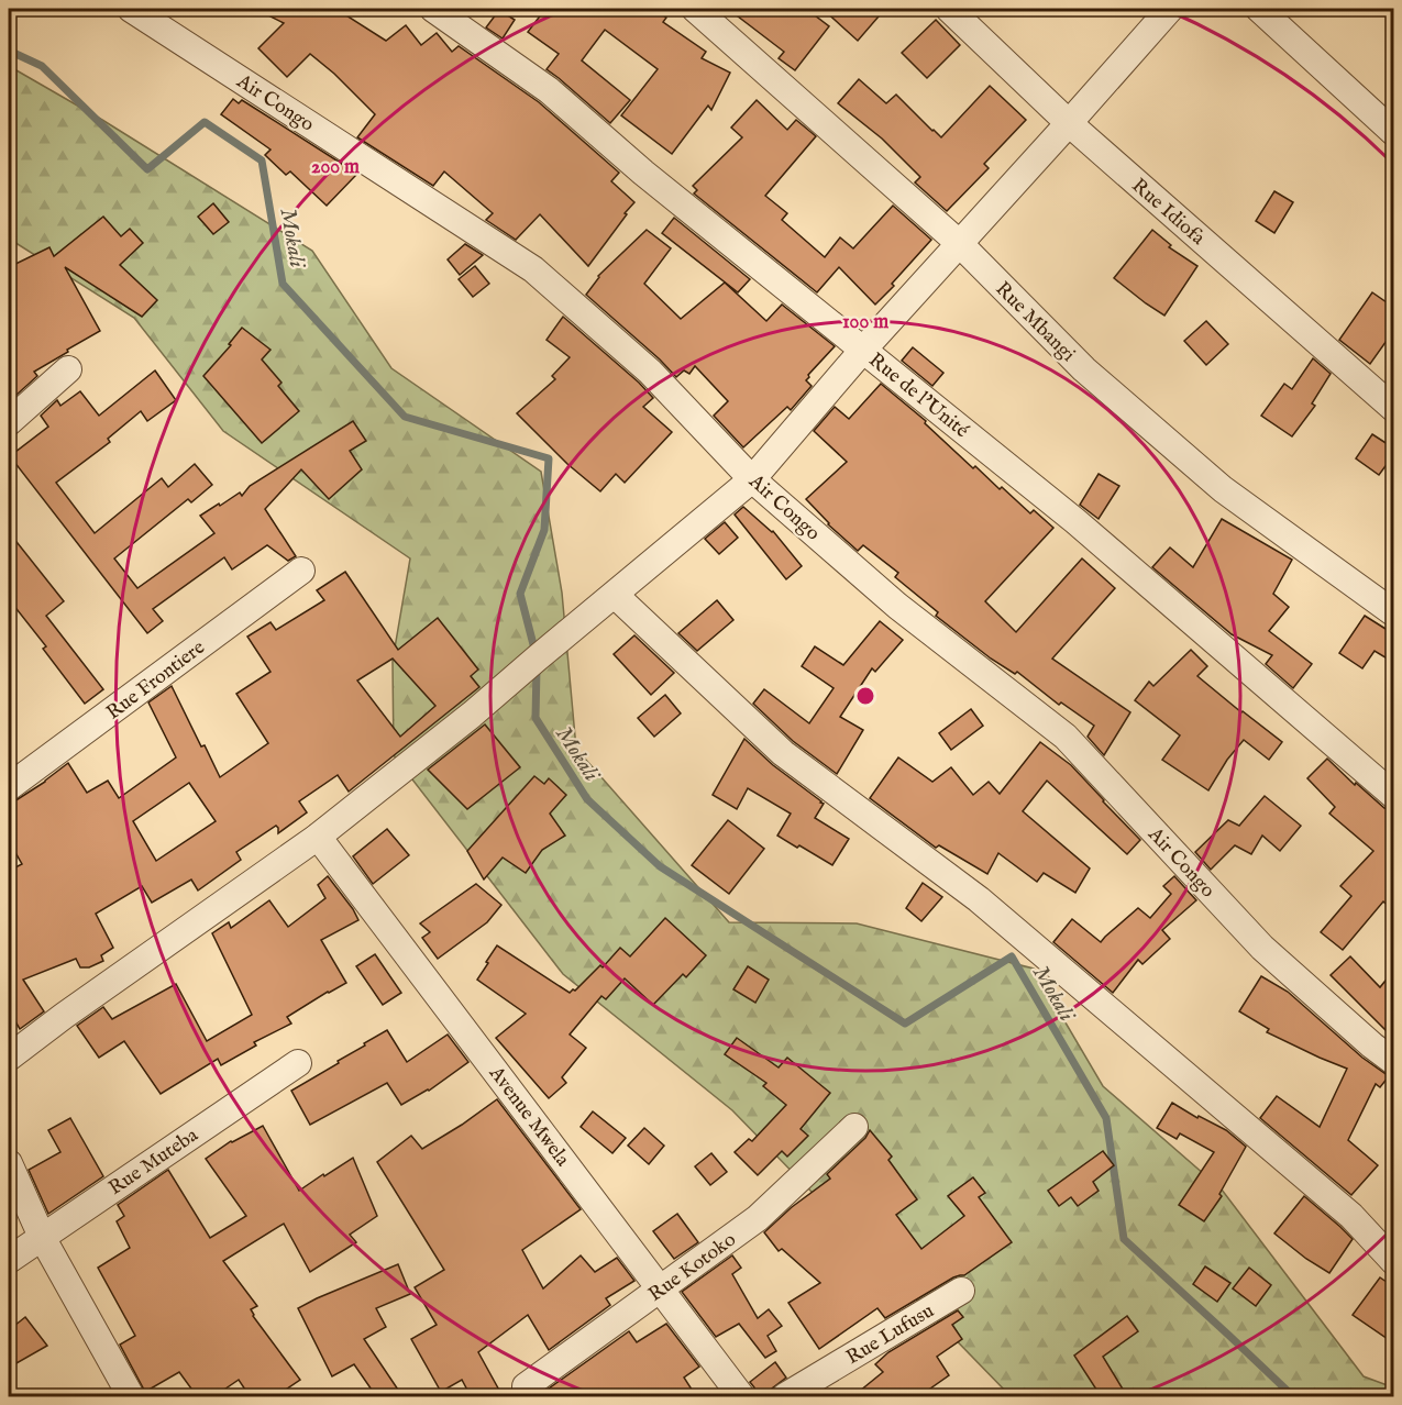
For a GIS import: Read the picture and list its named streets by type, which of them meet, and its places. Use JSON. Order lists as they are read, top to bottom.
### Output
{
  "streets": {
    "street": [
      "Air Congo",
      "Rue Idiofa",
      "Rue Mbangi",
      "Rue de l'Unité",
      "Rue Frontiere",
      "Avenue Mwela",
      "Rue Muteba",
      "Rue Kotoko",
      "Rue Lufusu"
    ]
  },
  "crossings": [
    ["Avenue Mwela", "Rue Kotoko"]
  ],
  "water": ["Mokali"],
  "rings": ["200 m", "100 m"]
}
